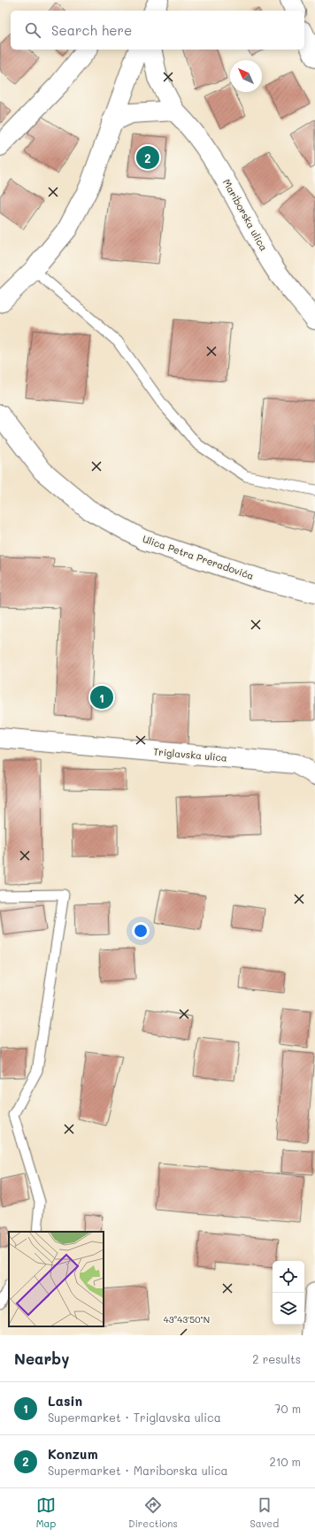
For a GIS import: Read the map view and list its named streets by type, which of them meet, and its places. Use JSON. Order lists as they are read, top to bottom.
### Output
{
  "streets": {
    "street": ["Mariborska ulica", "Ulica Petra Preradovića", "Triglavska ulica"]
  },
  "north": "top left",
  "page": {
    "search": "Search here",
    "pins": ["2", "1"],
    "heading": ["Nearby", "2 results"],
    "list": [
      {
        "mark": "1",
        "name": "Lasin",
        "note": "Supermarket · Triglavska ulica",
        "value": "70 m"
      },
      {
        "mark": "2",
        "name": "Konzum",
        "note": "Supermarket · Mariborska ulica",
        "value": "210 m"
      }
    ],
    "nav": ["Map", "Directions", "Saved"]
  },
  "coordinates": ["43°43'50\"N"]
}
